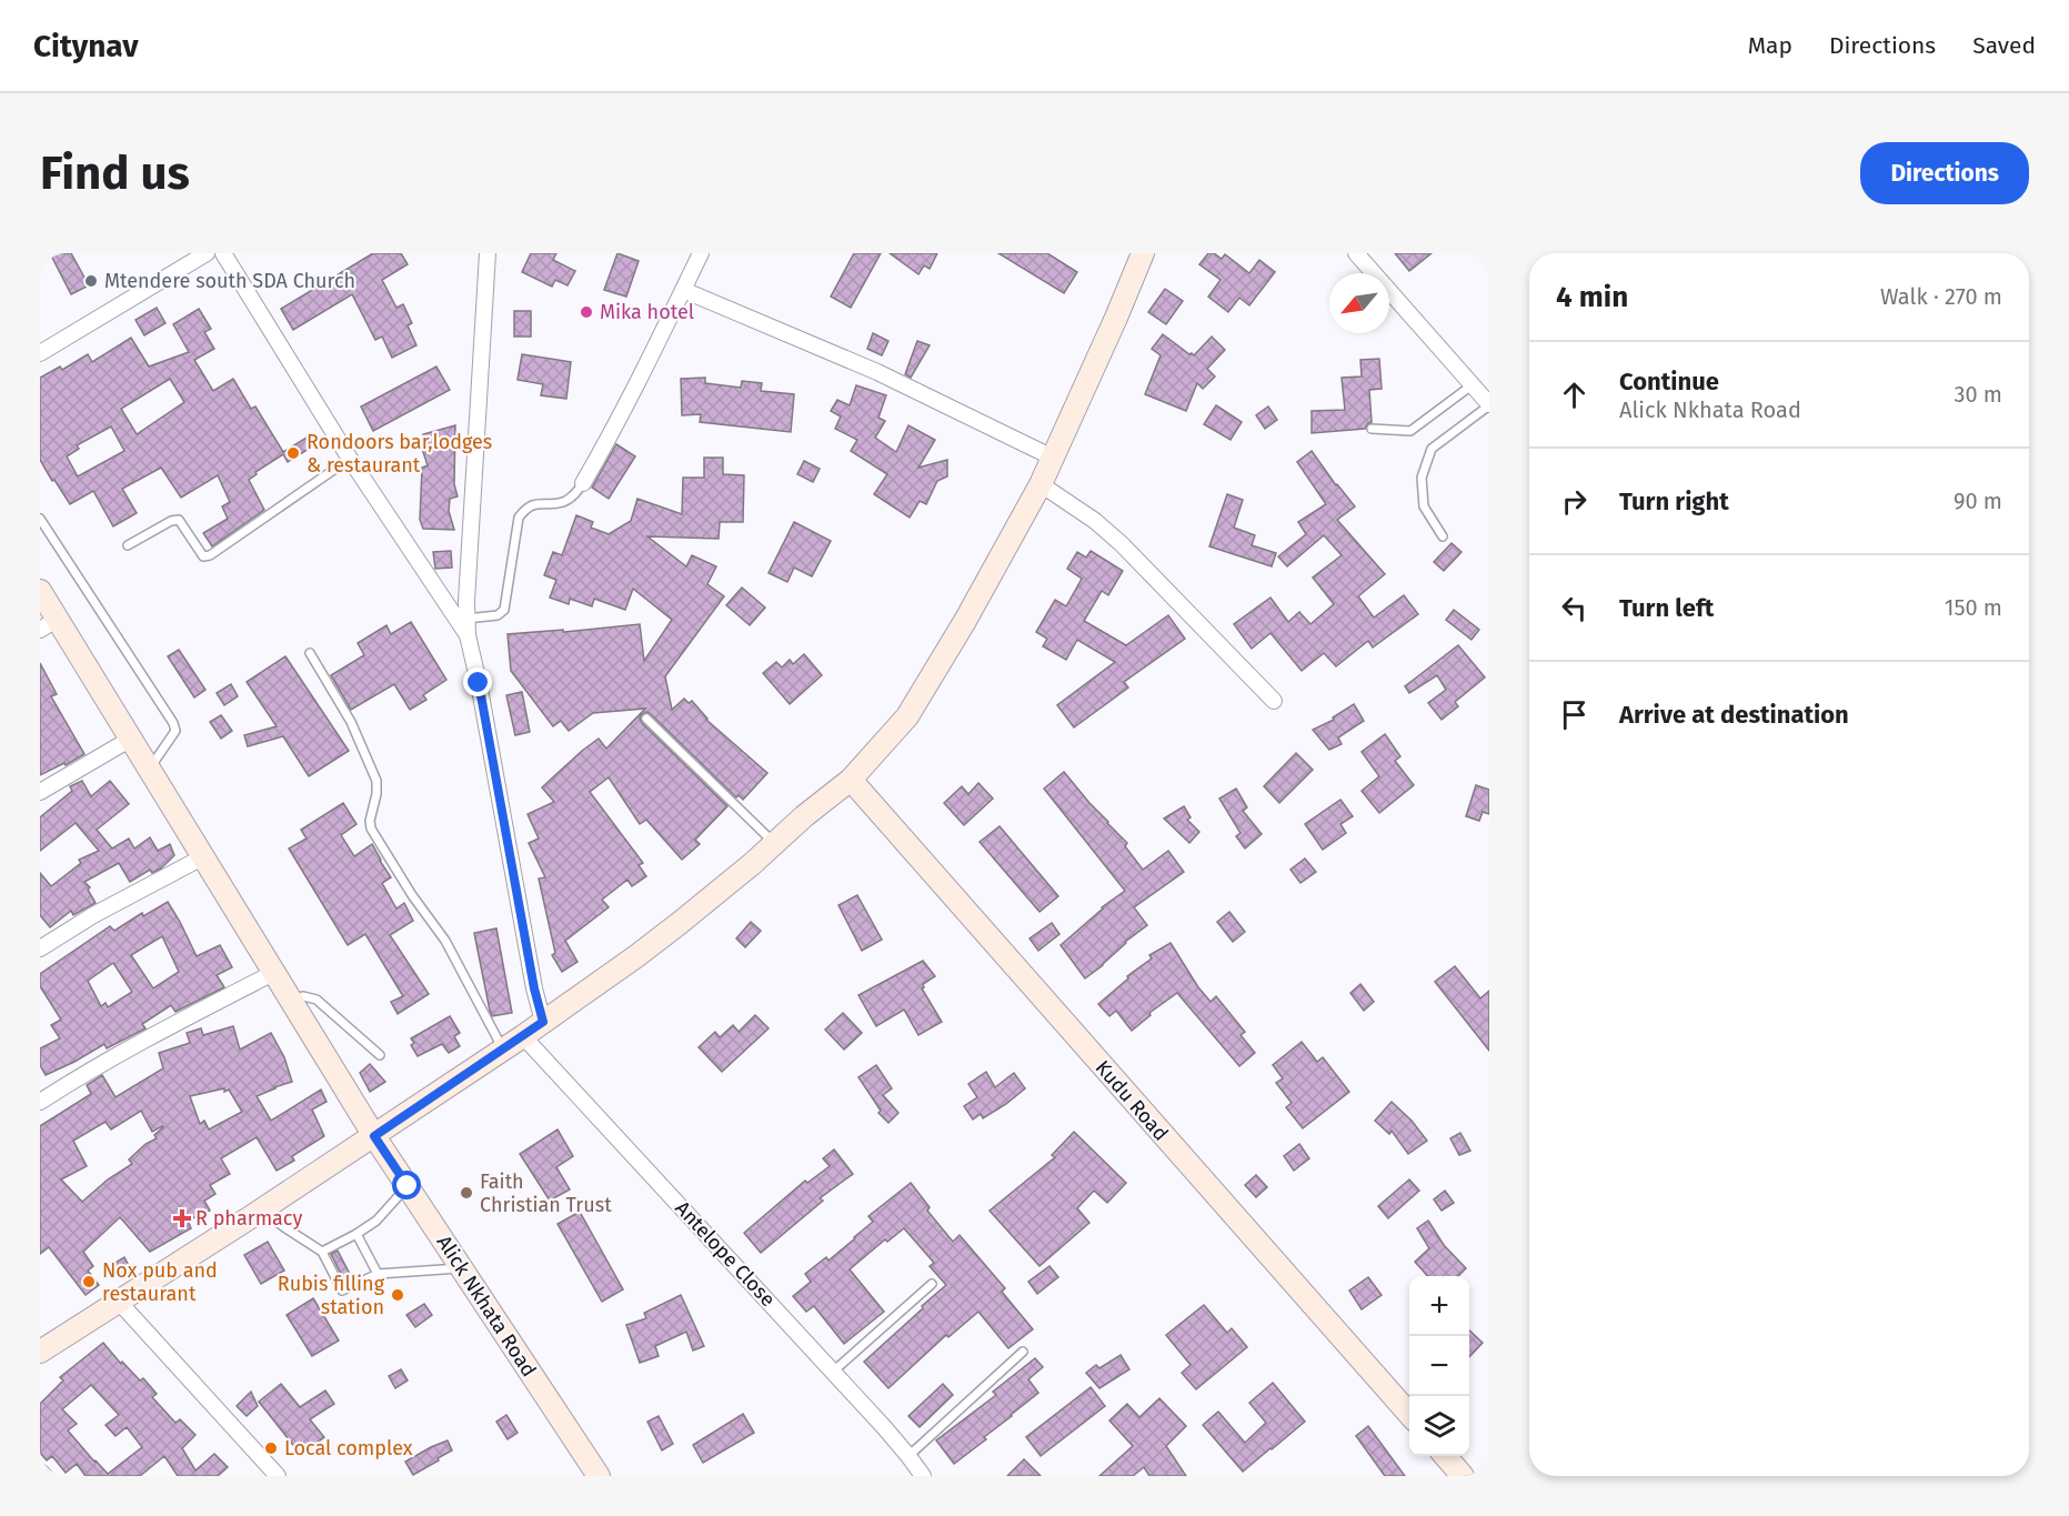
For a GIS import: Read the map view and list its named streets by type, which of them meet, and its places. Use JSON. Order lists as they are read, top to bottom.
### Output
{
  "streets": {
    "street": ["Kudu Road", "Antelope Close", "Alick Nkhata Road"]
  },
  "places": {
    "other": [
      "Mtendere south SDA Church",
      "Mika hotel",
      "Rondoors bar,lodges & restaurant",
      "Faith Christian Trust",
      "Nox pub and restaurant",
      "Rubis filling station",
      "Local complex"
    ],
    "health": ["R pharmacy"]
  },
  "north": "bottom left",
  "page": {
    "header": "Citynav",
    "nav": ["Map", "Directions", "Saved"],
    "buttons": "Directions",
    "title": "Find us",
    "heading": ["4 min", "Walk · 270 m"],
    "list": [
      ["Continue", "Alick Nkhata Road", "30 m"],
      ["Turn right", "90 m"],
      ["Turn left", "150 m"],
      "Arrive at destination"
    ],
    "map_buttons": ["+", "−"]
  }
}
